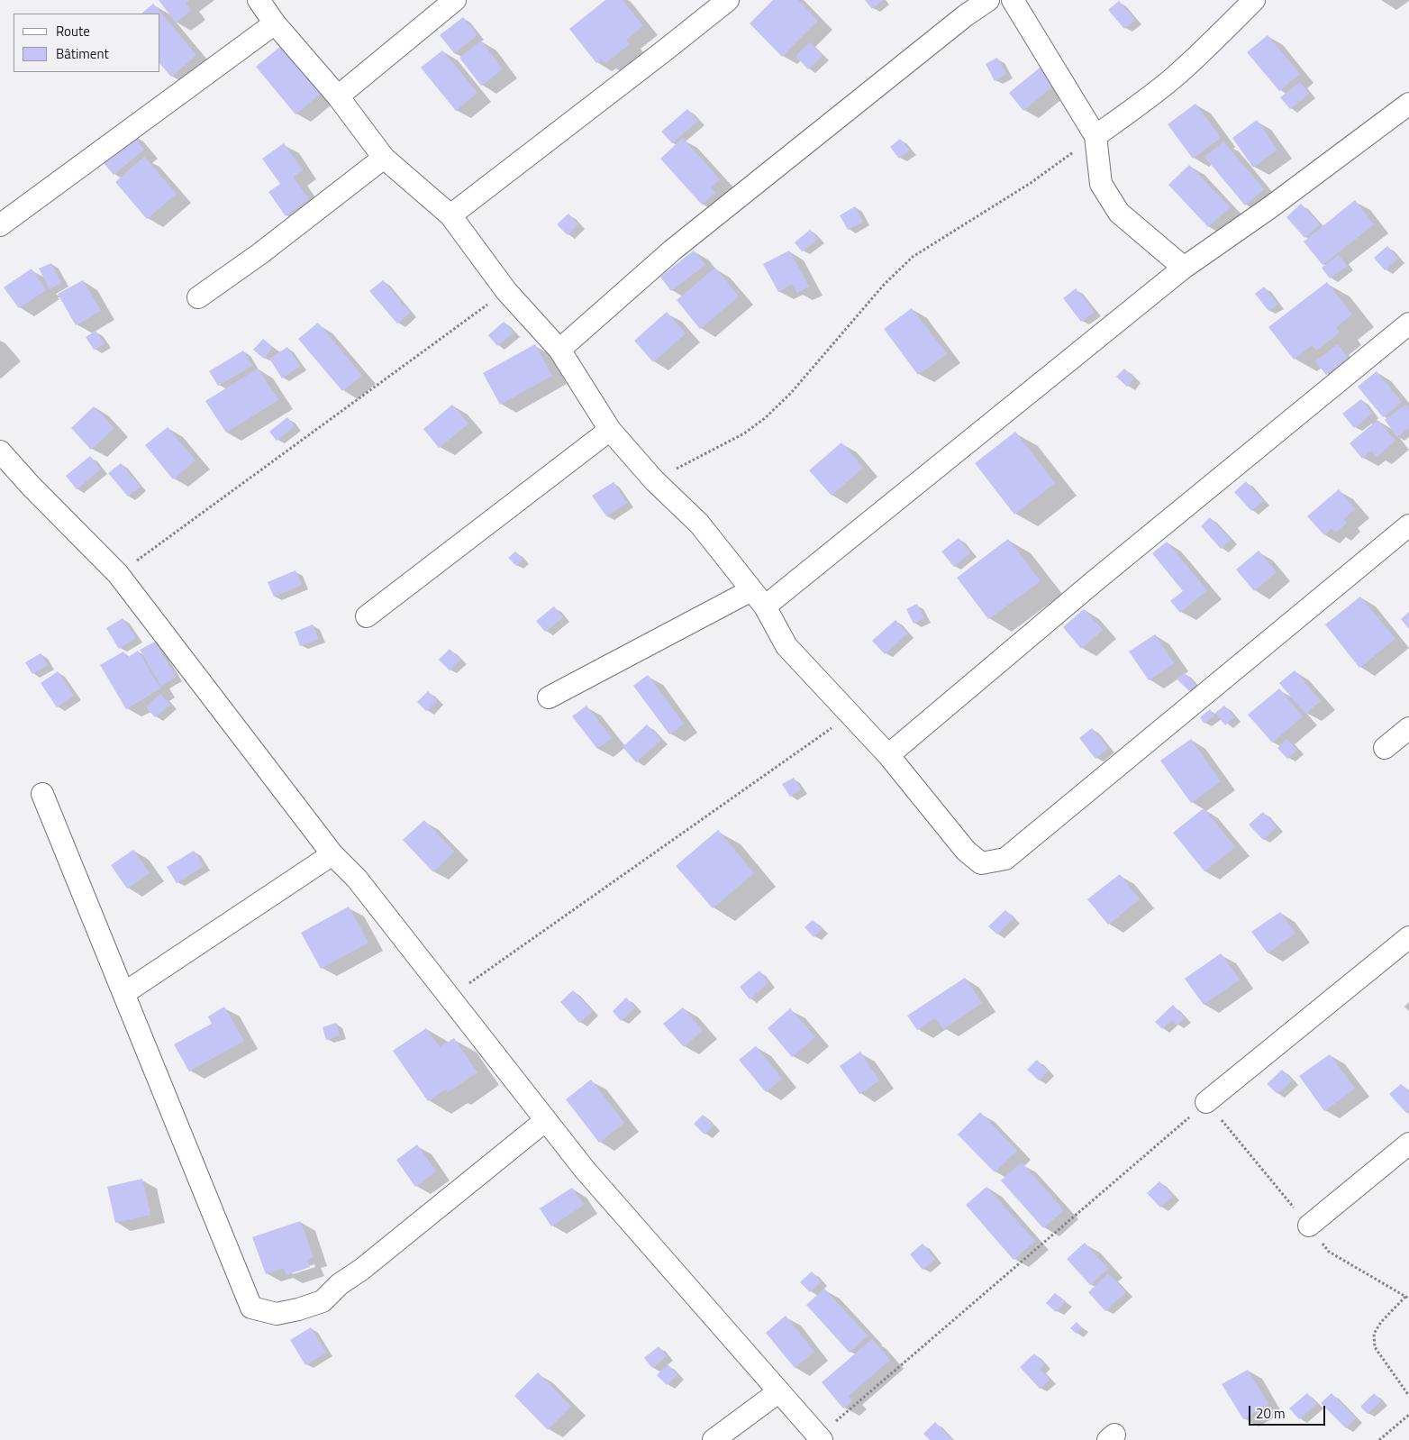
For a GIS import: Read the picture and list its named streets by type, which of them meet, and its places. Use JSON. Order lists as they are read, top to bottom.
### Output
{
  "legend": ["Route", "Bâtiment"],
  "scale_bar": "20 m"
}
